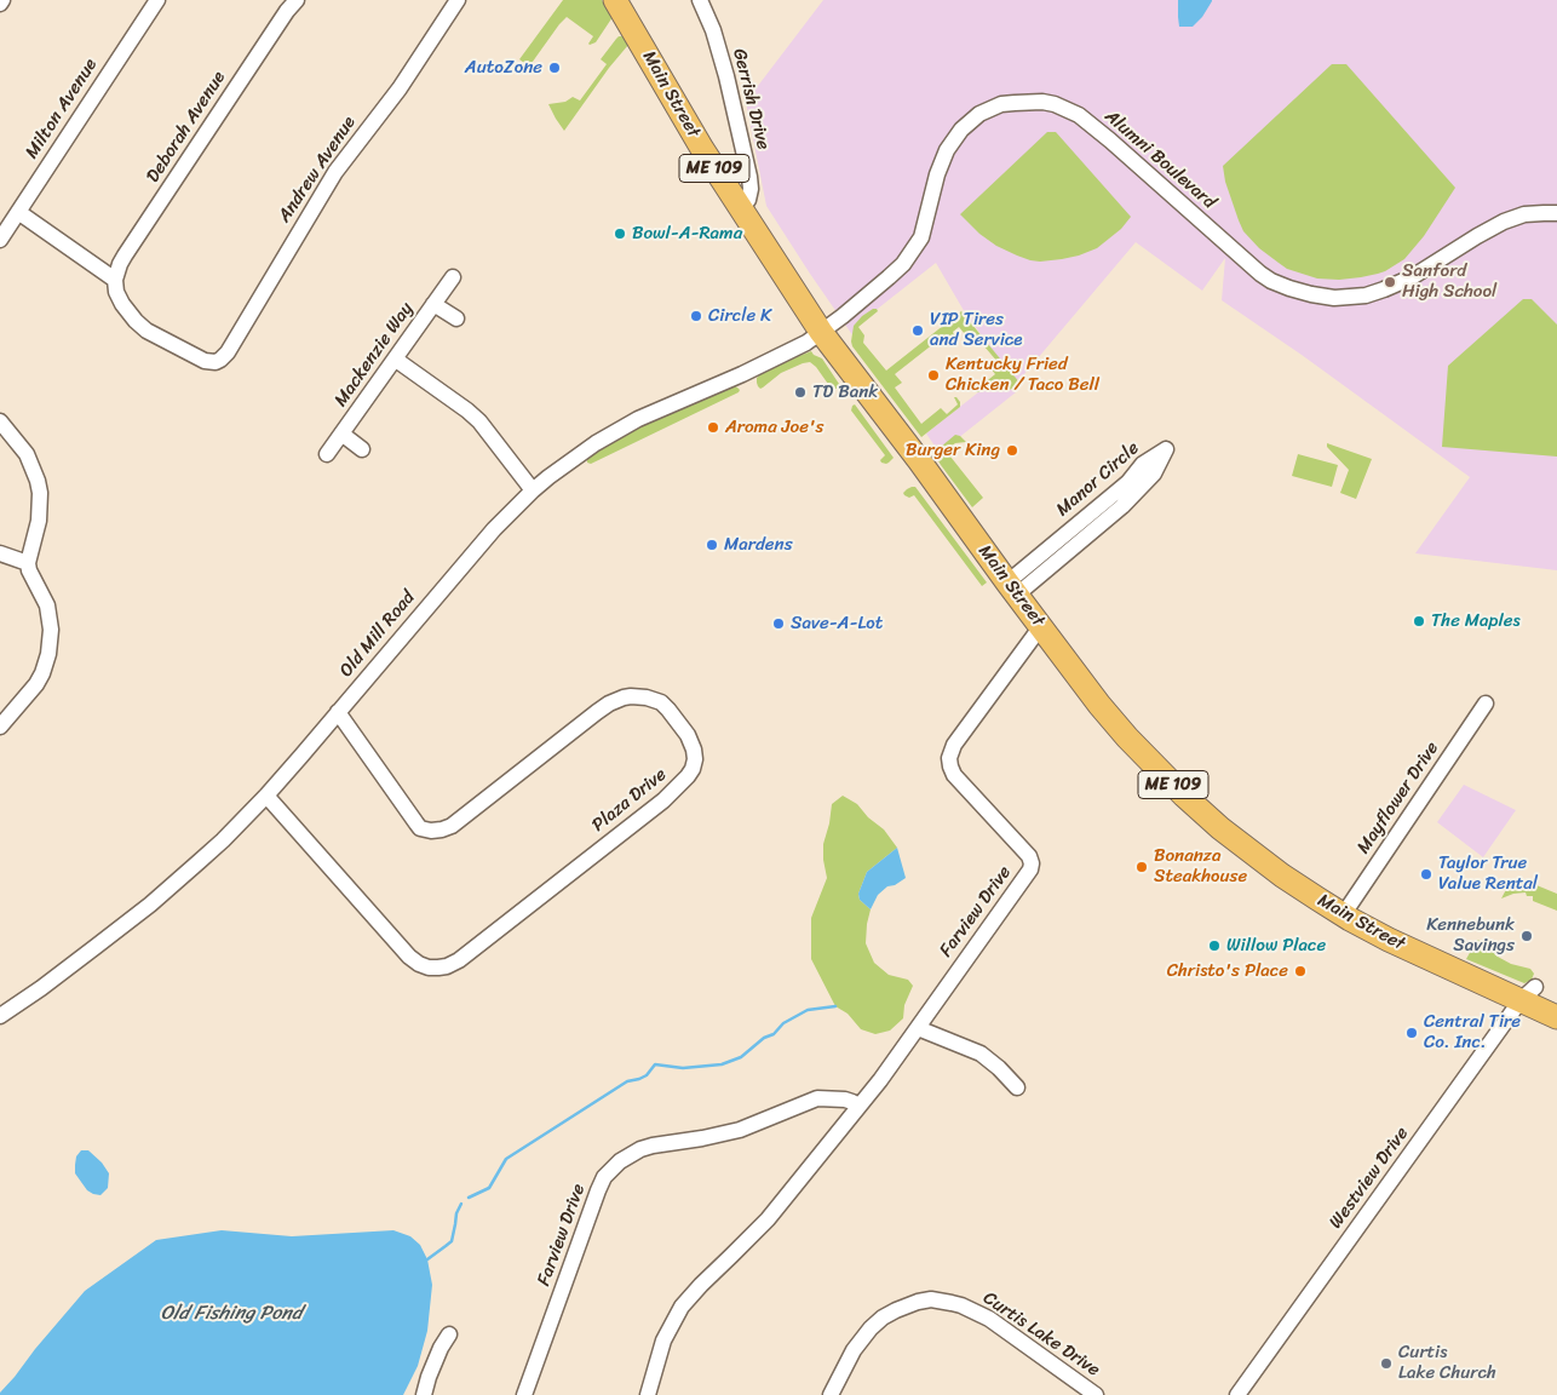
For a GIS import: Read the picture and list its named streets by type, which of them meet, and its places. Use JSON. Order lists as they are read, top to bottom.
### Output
{
  "streets": {
    "highway": ["Main Street", "ME 109"],
    "street": [
      "Gerrish Drive",
      "Milton Avenue",
      "Deborah Avenue",
      "Alumni Boulevard",
      "Andrew Avenue",
      "Mackenzie Way",
      "Manor Circle",
      "Old Mill Road",
      "Mayflower Drive",
      "Plaza Drive",
      "Farview Drive",
      "Westview Drive",
      "Curtis Lake Drive"
    ]
  },
  "crossings": [
    ["Main Street", "Gerrish Drive"],
    ["Main Street", "Alumni Boulevard"],
    ["Main Street", "Manor Circle"],
    ["Main Street", "Old Mill Road"],
    ["Main Street", "Mayflower Drive"],
    ["Main Street", "Farview Drive"],
    ["Main Street", "Westview Drive"],
    ["Deborah Avenue", "Andrew Avenue"],
    ["Alumni Boulevard", "Old Mill Road"],
    ["Old Mill Road", "Plaza Drive"]
  ],
  "water": ["Old Fishing Pond"],
  "places": [
    "AutoZone",
    "Bowl-A-Rama",
    "Sanford High School",
    "Circle K",
    "VIP Tires and Service",
    "Kentucky Fried Chicken / Taco Bell",
    "TD Bank",
    "Aroma Joe's",
    "Burger King",
    "Mardens",
    "The Maples",
    "Save-A-Lot",
    "Bonanza Steakhouse",
    "Taylor True Value Rental",
    "Kennebunk Savings",
    "Willow Place",
    "Christo's Place",
    "Central Tire Co. Inc.",
    "Curtis Lake Church"
  ]
}
